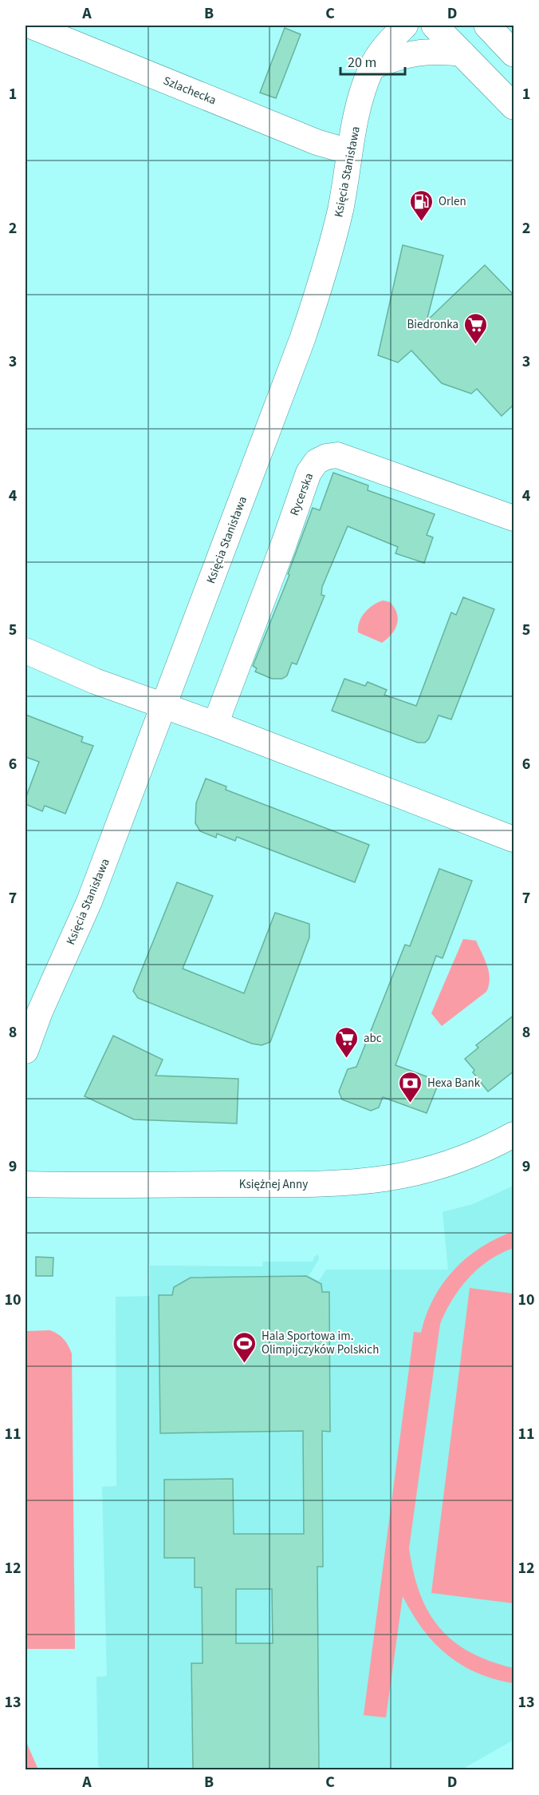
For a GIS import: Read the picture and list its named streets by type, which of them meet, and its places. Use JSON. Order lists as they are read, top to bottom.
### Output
{
  "streets": {
    "street": [
      "Szlachecka",
      "Księcia Stanisława",
      "Rycerska",
      "Księżnej Anny"
    ]
  },
  "crossings": [
    ["Szlachecka", "Księcia Stanisława"]
  ],
  "places": {
    "fuel station": ["Orlen"],
    "supermarket": ["Biedronka", "abc"],
    "bank": ["Hexa Bank"],
    "sports": ["Hala Sportowa im. Olimpijczyków Polskich"]
  },
  "scale_bar": "20 m",
  "grid": {
    "columns": [
      "A",
      "B",
      "C",
      "D"
    ],
    "rows": [
      "1",
      "2",
      "3",
      "4",
      "5",
      "6",
      "7",
      "8",
      "9",
      "10",
      "11",
      "12",
      "13"
    ]
  }
}
